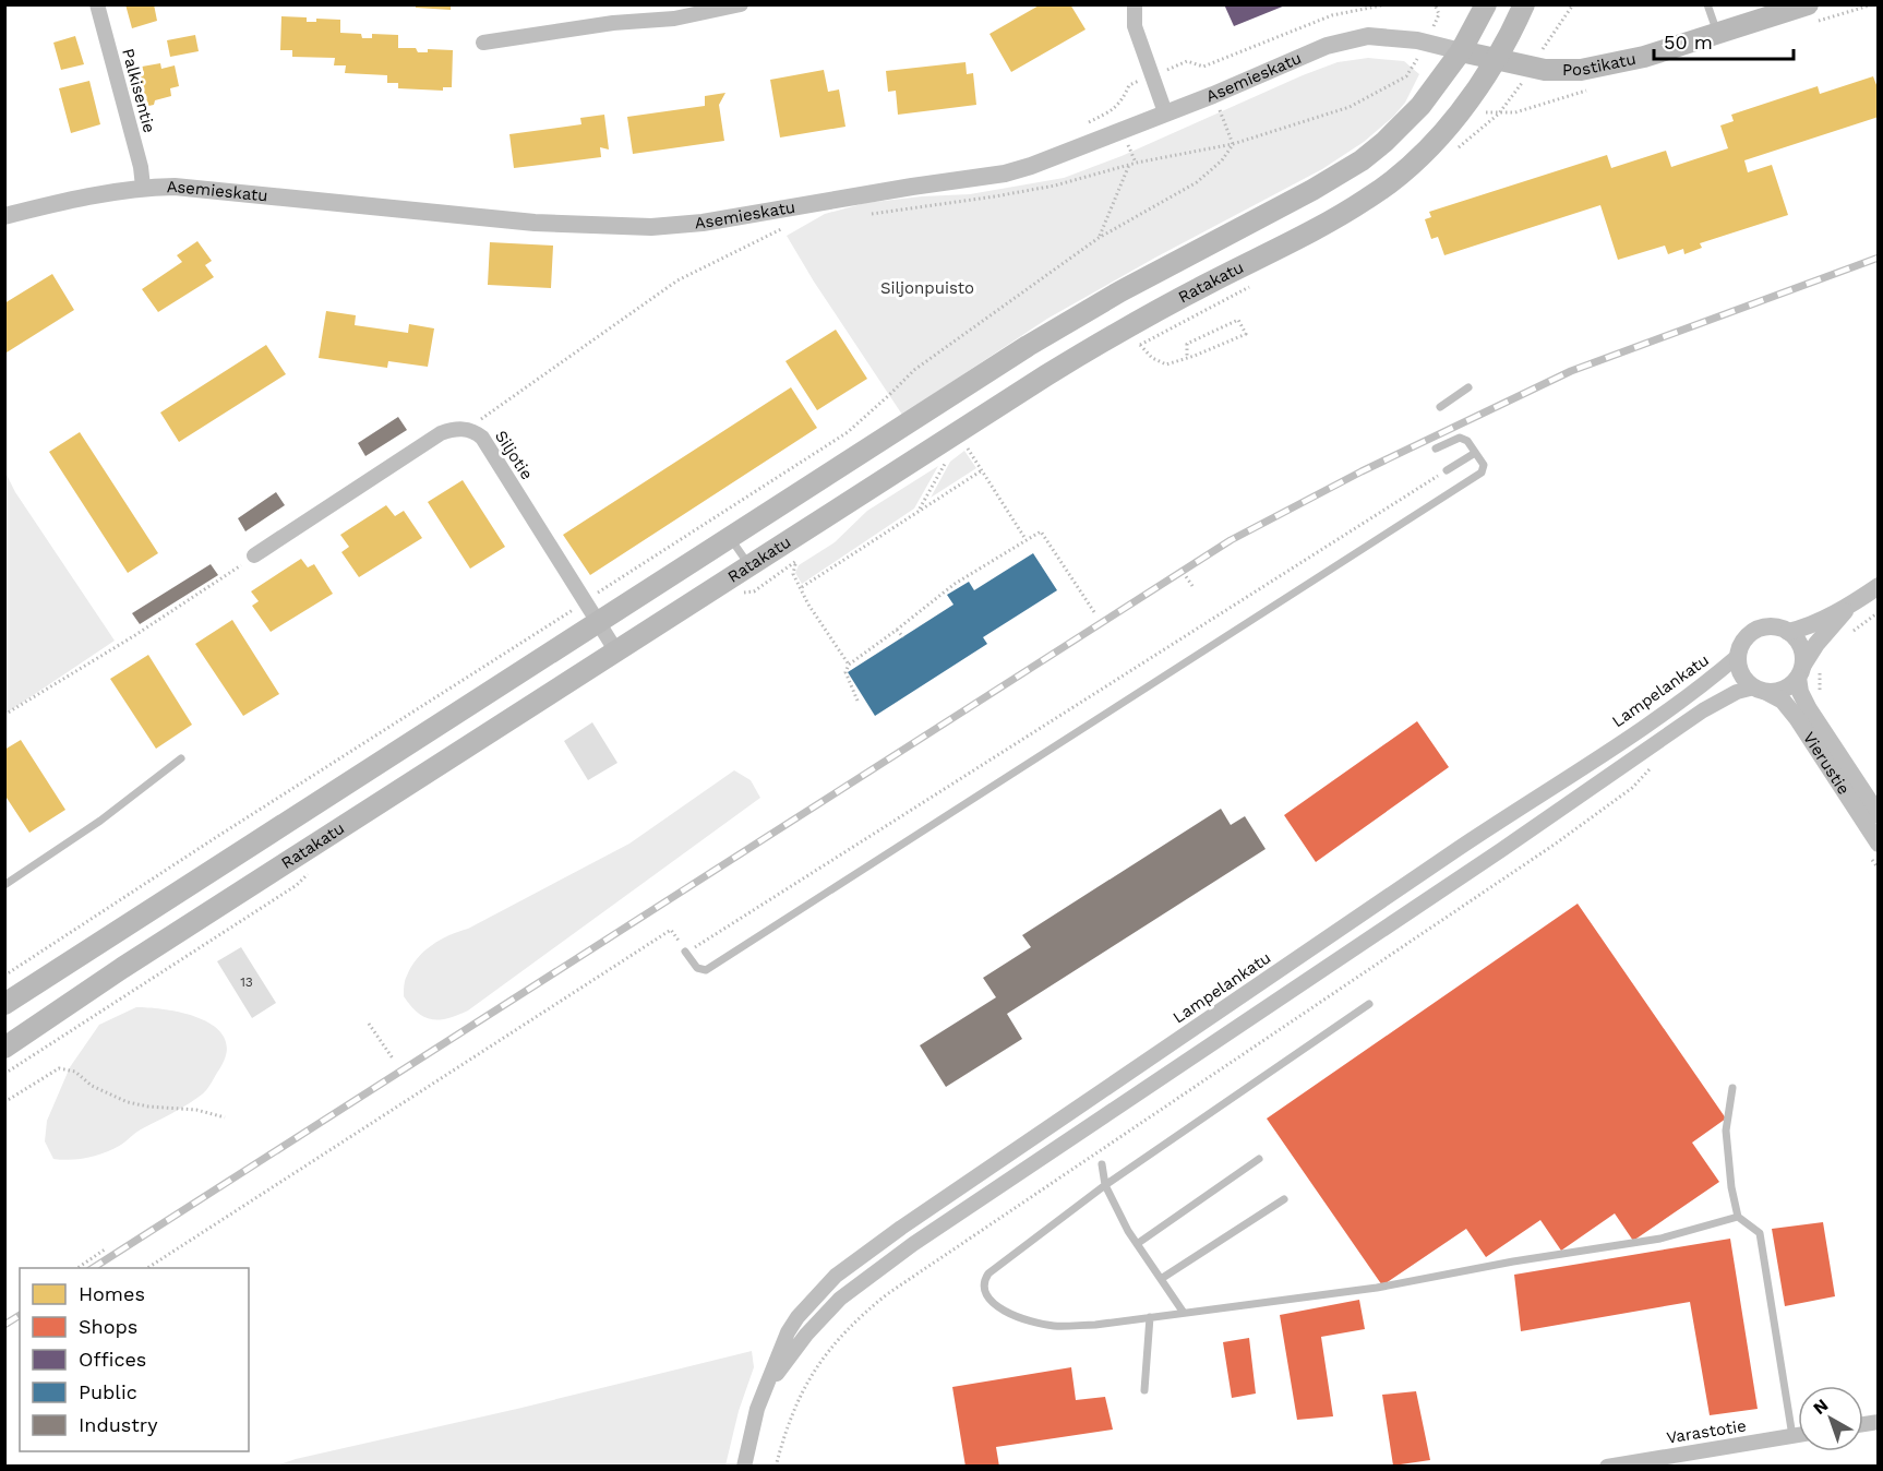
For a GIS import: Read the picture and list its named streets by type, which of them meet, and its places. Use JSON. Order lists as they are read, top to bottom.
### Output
{
  "streets": {
    "main road": ["Postikatu", "Ratakatu"],
    "street": [
      "Asemieskatu",
      "Palkisentie",
      "Siljotie",
      "Lampelankatu",
      "Vierustie",
      "Varastotie"
    ]
  },
  "crossings": [
    ["Postikatu", "Asemieskatu"],
    ["Postikatu", "Ratakatu"],
    ["Asemieskatu", "Palkisentie"],
    ["Asemieskatu", "Ratakatu"],
    ["Ratakatu", "Siljotie"],
    ["Lampelankatu", "Vierustie"]
  ],
  "parks": ["Siljonpuisto"],
  "house_numbers": ["13"],
  "legend": [
    "Homes",
    "Shops",
    "Offices",
    "Public",
    "Industry"
  ],
  "scale_bar": "50 m",
  "north": "top left"
}
